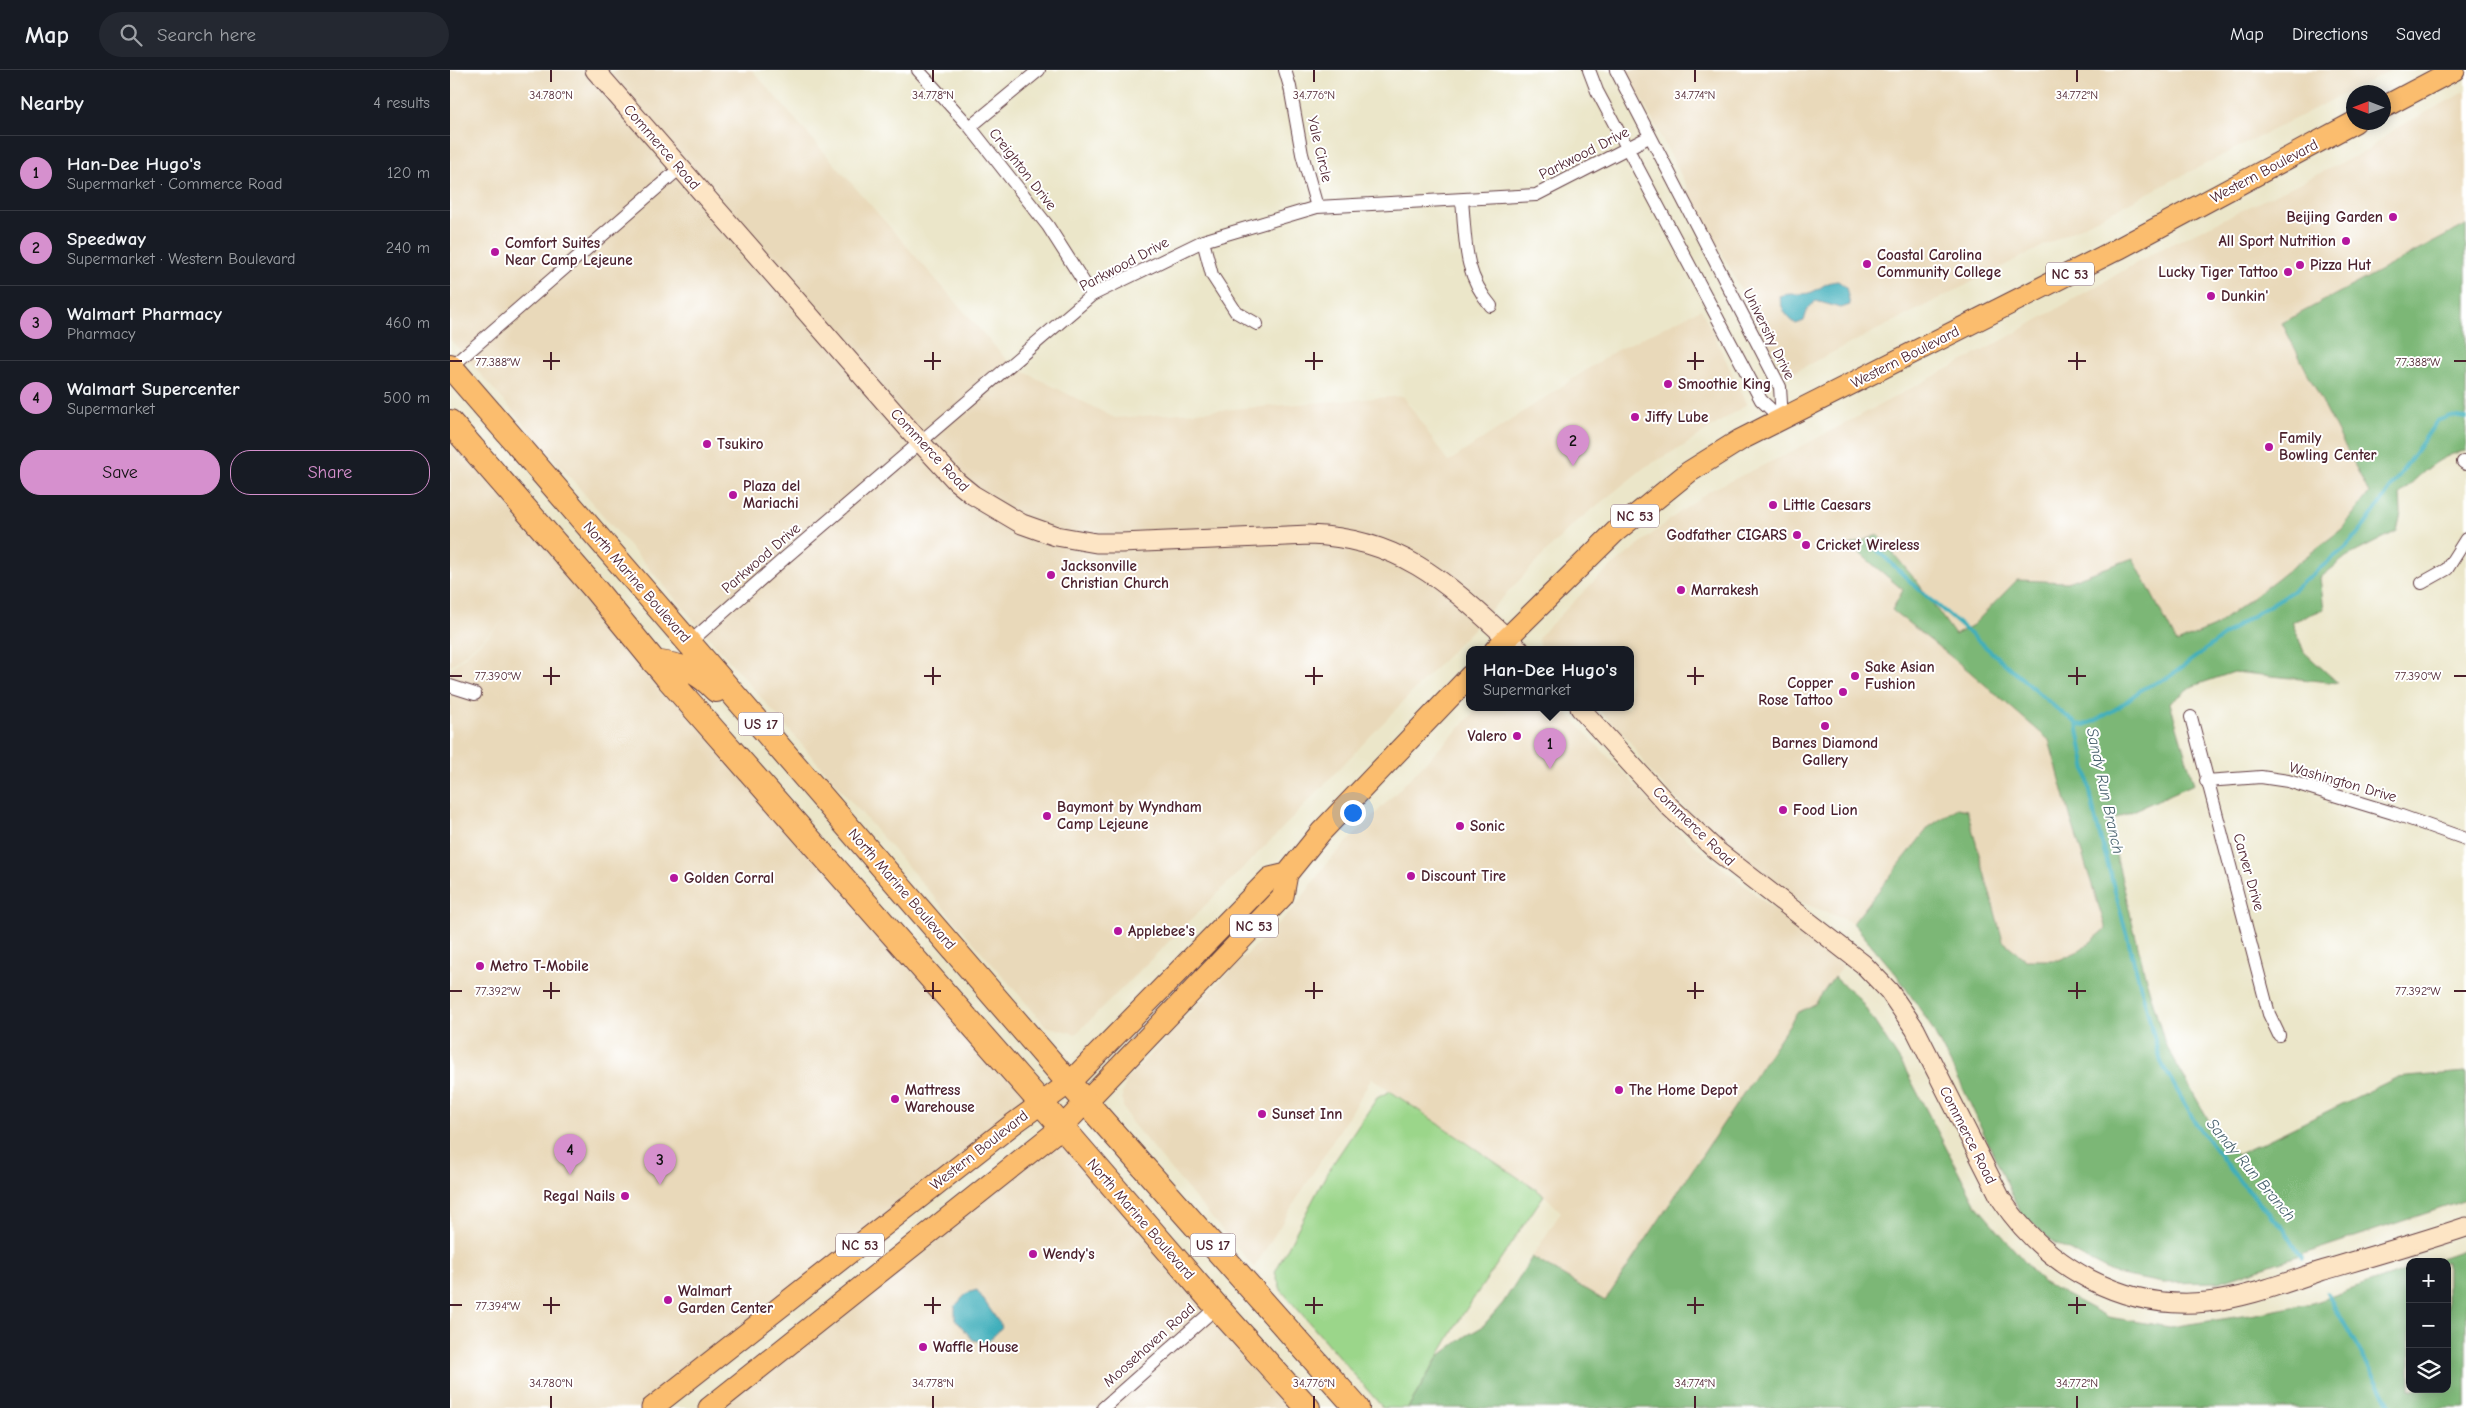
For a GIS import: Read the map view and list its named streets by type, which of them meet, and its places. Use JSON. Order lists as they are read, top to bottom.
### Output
{
  "streets": {
    "highway": ["North Marine Boulevard", "US 17"],
    "main road": ["Western Boulevard", "NC 53"],
    "street": [
      "Commerce Road",
      "Yale Circle",
      "Parkwood Drive",
      "Creighton Drive",
      "University Drive",
      "Washington Drive",
      "Carver Drive",
      "Moosehaven Road"
    ]
  },
  "crossings": [
    ["Commerce Road", "Parkwood Drive"],
    ["Commerce Road", "Western Boulevard"],
    ["Yale Circle", "Parkwood Drive"],
    ["Parkwood Drive", "Creighton Drive"],
    ["Parkwood Drive", "University Drive"],
    ["Parkwood Drive", "North Marine Boulevard"],
    ["Parkwood Drive", "US 17"],
    ["Western Boulevard", "University Drive"],
    ["Western Boulevard", "North Marine Boulevard"],
    ["North Marine Boulevard", "US 17"],
    ["North Marine Boulevard", "Moosehaven Road"],
    ["Washington Drive", "Carver Drive"]
  ],
  "water": ["Sandy Run Branch"],
  "places": [
    "Beijing Garden",
    "All Sport Nutrition",
    "Comfort Suites Near Camp Lejeune",
    "Coastal Carolina Community College",
    "Pizza Hut",
    "Lucky Tiger Tattoo",
    "Dunkin'",
    "Smoothie King",
    "Jiffy Lube",
    "Tsukiro",
    "Family Bowling Center",
    "Plaza del Mariachi",
    "Little Caesars",
    "Godfather CIGARS",
    "Cricket Wireless",
    "Jacksonville Christian Church",
    "Marrakesh",
    "Sake Asian Fushion",
    "Copper Rose Tattoo",
    "Barnes Diamond Gallery",
    "Valero",
    "Food Lion",
    "Baymont by Wyndham Camp Lejeune",
    "Sonic",
    "Discount Tire",
    "Golden Corral",
    "Applebee's",
    "Metro T-Mobile",
    "The Home Depot",
    "Mattress Warehouse",
    "Sunset Inn",
    "Regal Nails",
    "Wendy's",
    "Walmart Garden Center",
    "Waffle House"
  ],
  "north": "left",
  "page": {
    "header": "Map",
    "search": "Search here",
    "nav": ["Map", "Directions", "Saved"],
    "heading": ["Nearby", "4 results"],
    "list": [
      {
        "mark": "1",
        "name": "Han-Dee Hugo's",
        "note": "Supermarket · Commerce Road",
        "value": "120 m"
      },
      {
        "mark": "2",
        "name": "Speedway",
        "note": "Supermarket · Western Boulevard",
        "value": "240 m"
      },
      {
        "mark": "3",
        "name": "Walmart Pharmacy",
        "note": "Pharmacy",
        "value": "460 m"
      },
      {
        "mark": "4",
        "name": "Walmart Supercenter",
        "note": "Supermarket",
        "value": "500 m"
      }
    ],
    "pins": [
      "2",
      "1",
      "4",
      "3"
    ],
    "buttons": ["Save", "Share"],
    "popup": ["Han-Dee Hugo's", "Supermarket"],
    "map_buttons": ["+", "−"]
  },
  "coordinates": [
    "34.780°N",
    "34.778°N",
    "34.776°N",
    "34.774°N",
    "34.772°N",
    "77.388°W",
    "77.390°W",
    "77.392°W",
    "77.394°W"
  ]
}
